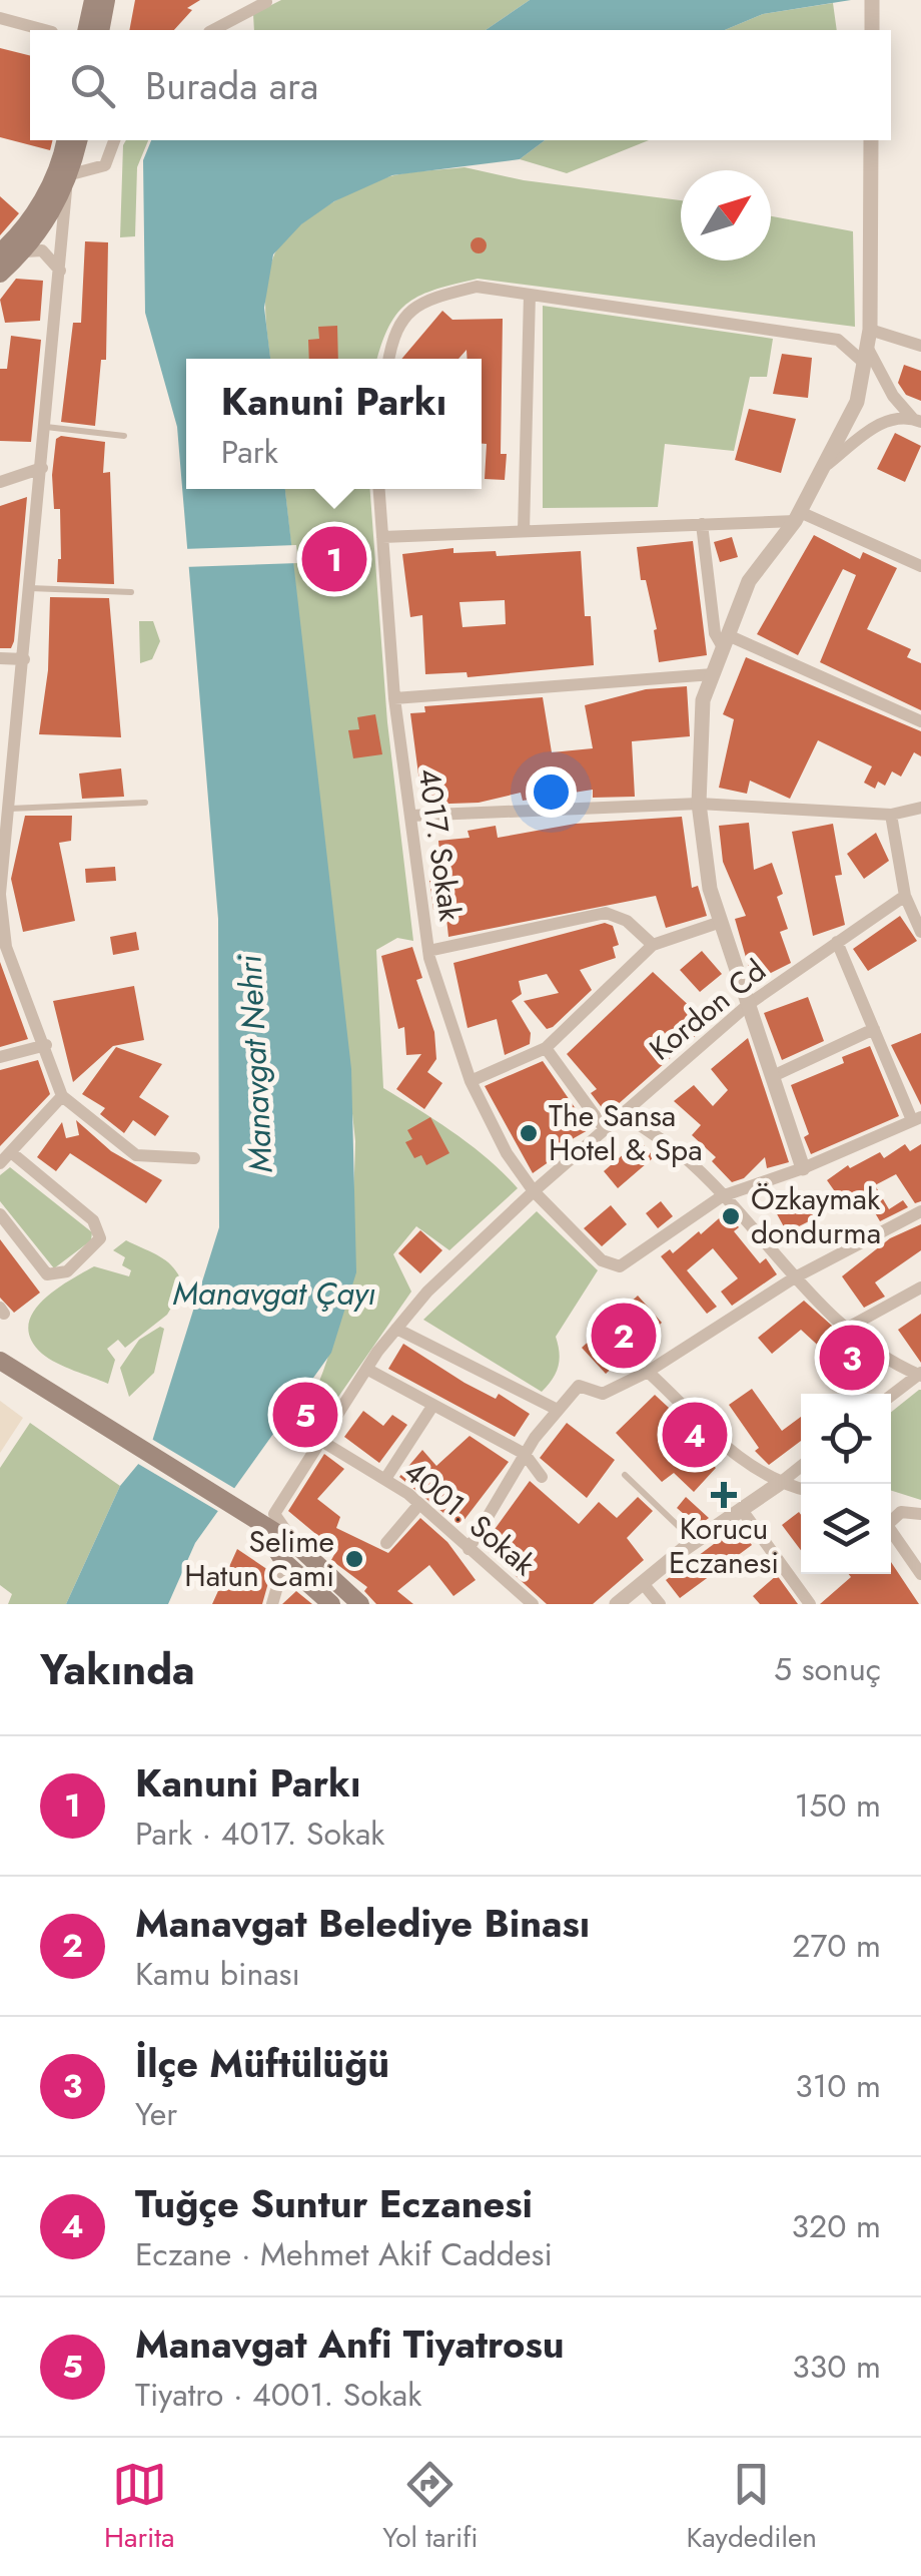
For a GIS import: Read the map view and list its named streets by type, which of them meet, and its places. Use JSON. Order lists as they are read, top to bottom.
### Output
{
  "streets": {
    "street": ["4017. Sokak", "Kordon Cd", "4001. Sokak"]
  },
  "crossings": [
    ["4017. Sokak", "Kordon Cd"],
    ["Kordon Cd", "4001. Sokak"]
  ],
  "water": ["Manavgat Nehri", "Manavgat Çayı"],
  "places": {
    "other": ["The Sansa Hotel & Spa", "Özkaymak dondurma", "Selime Hatun Cami"],
    "health": ["Korucu Eczanesi"]
  },
  "north": "top right",
  "page": {
    "search": "Burada ara",
    "popup": ["Kanuni Parkı", "Park"],
    "pins": [
      "1",
      "2",
      "3",
      "5",
      "4"
    ],
    "heading": ["Yakında", "5 sonuç"],
    "list": [
      {
        "mark": "1",
        "name": "Kanuni Parkı",
        "note": "Park · 4017. Sokak",
        "value": "150 m"
      },
      {
        "mark": "2",
        "name": "Manavgat Belediye Binası",
        "note": "Kamu binası",
        "value": "270 m"
      },
      {
        "mark": "3",
        "name": "İlçe Müftülüğü",
        "note": "Yer",
        "value": "310 m"
      },
      {
        "mark": "4",
        "name": "Tuğçe Suntur Eczanesi",
        "note": "Eczane · Mehmet Akif Caddesi",
        "value": "320 m"
      },
      {
        "mark": "5",
        "name": "Manavgat Anfi Tiyatrosu",
        "note": "Tiyatro · 4001. Sokak",
        "value": "330 m"
      }
    ],
    "nav": ["Harita", "Yol tarifi", "Kaydedilen"]
  }
}
